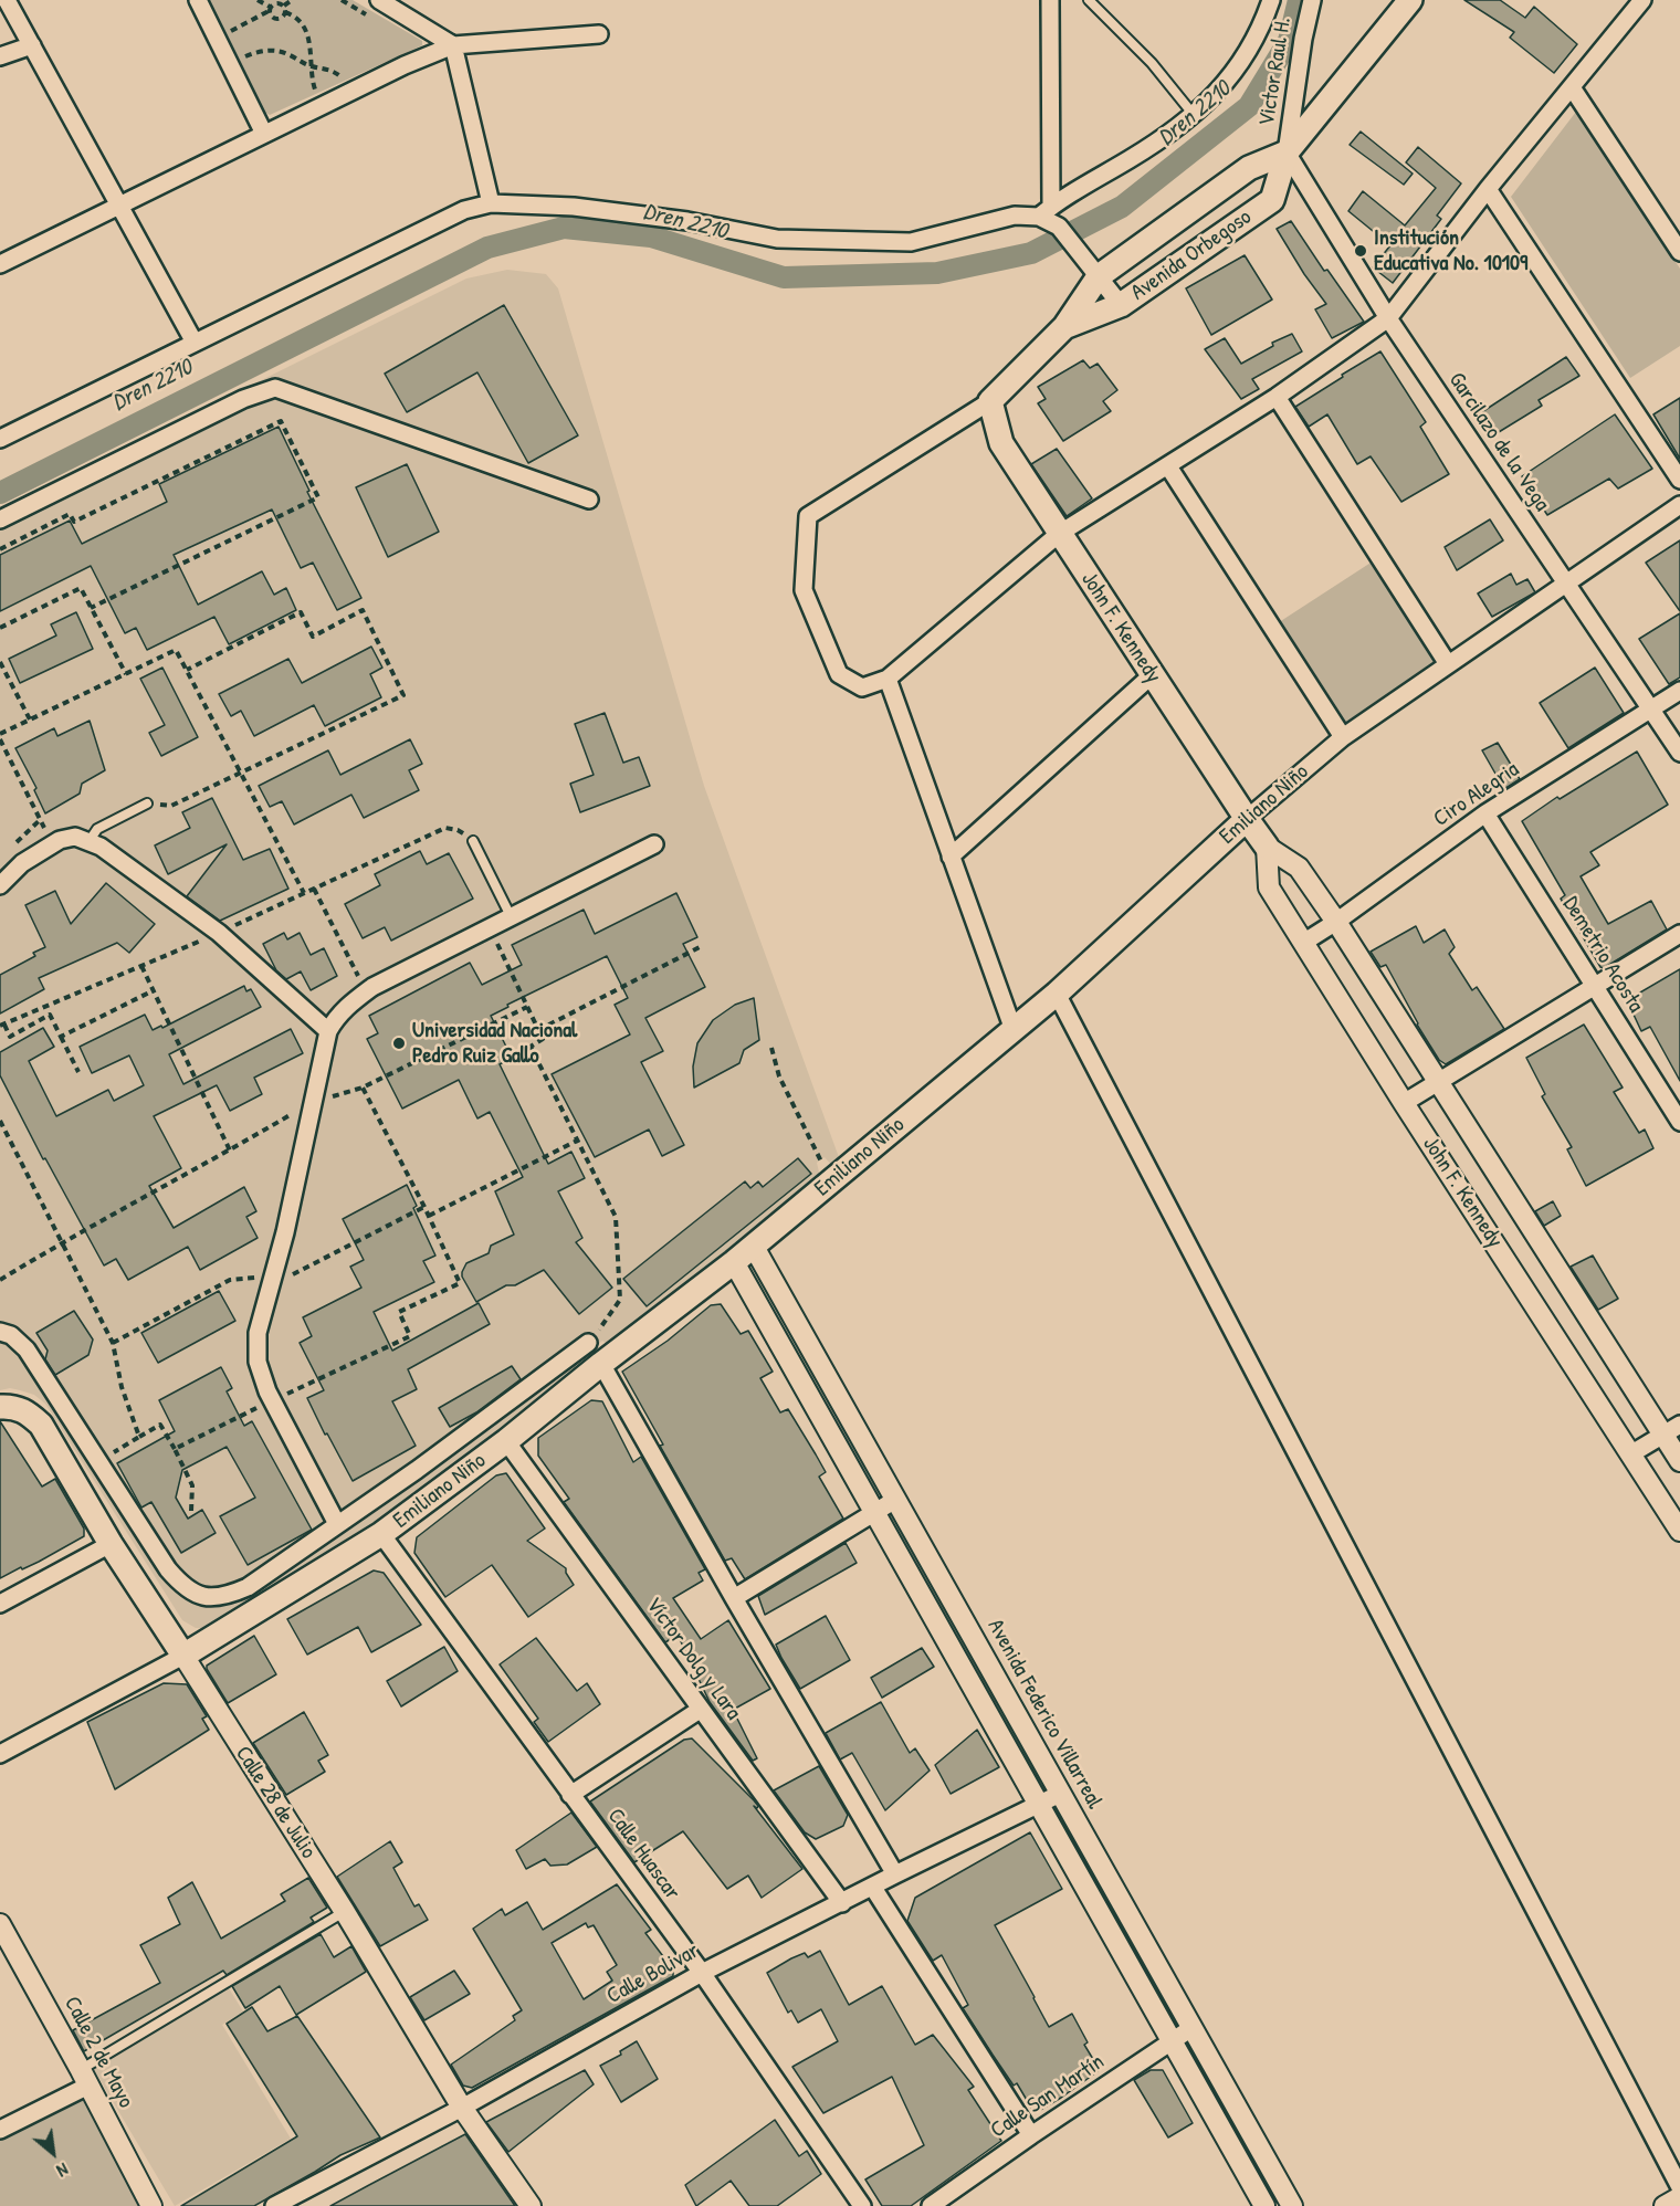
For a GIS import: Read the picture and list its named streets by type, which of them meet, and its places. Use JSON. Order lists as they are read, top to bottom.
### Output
{
  "streets": {
    "main road": [
      "Avenida Orbegoso",
      "John F. Kennedy",
      "Emiliano Niño",
      "Calle 28 de Julio"
    ],
    "street": [
      "Victor Raul H.",
      "Garcilazo de la Vega",
      "Ciro Alegria",
      "Demetrio Acosta",
      "Víctor Dolg y Lara",
      "Avenida Federico Villarreal",
      "Calle Huascar",
      "Calle Bolivar",
      "Calle 2 de Mayo",
      "Calle San Martín"
    ]
  },
  "crossings": [
    ["Victor Raul H.", "Avenida Orbegoso"],
    ["Victor Raul H.", "Garcilazo de la Vega"],
    ["Avenida Orbegoso", "Garcilazo de la Vega"],
    ["Avenida Orbegoso", "John F. Kennedy"],
    ["Garcilazo de la Vega", "Ciro Alegria"],
    ["Garcilazo de la Vega", "Emiliano Niño"],
    ["John F. Kennedy", "Ciro Alegria"],
    ["John F. Kennedy", "Emiliano Niño"],
    ["Ciro Alegria", "Demetrio Acosta"],
    ["Emiliano Niño", "Víctor Dolg y Lara"],
    ["Emiliano Niño", "Avenida Federico Villarreal"],
    ["Emiliano Niño", "Calle 28 de Julio"],
    ["Emiliano Niño", "Calle Huascar"],
    ["Víctor Dolg y Lara", "Calle Bolivar"],
    ["Avenida Federico Villarreal", "Calle Bolivar"],
    ["Avenida Federico Villarreal", "Calle San Martín"],
    ["Calle 28 de Julio", "Calle Bolivar"],
    ["Calle Huascar", "Calle Bolivar"]
  ],
  "water": ["Dren 2210"],
  "places": ["Institución Educativa No. 10109", "Universidad Nacional Pedro Ruiz Gallo"],
  "north": "bottom right"
}
